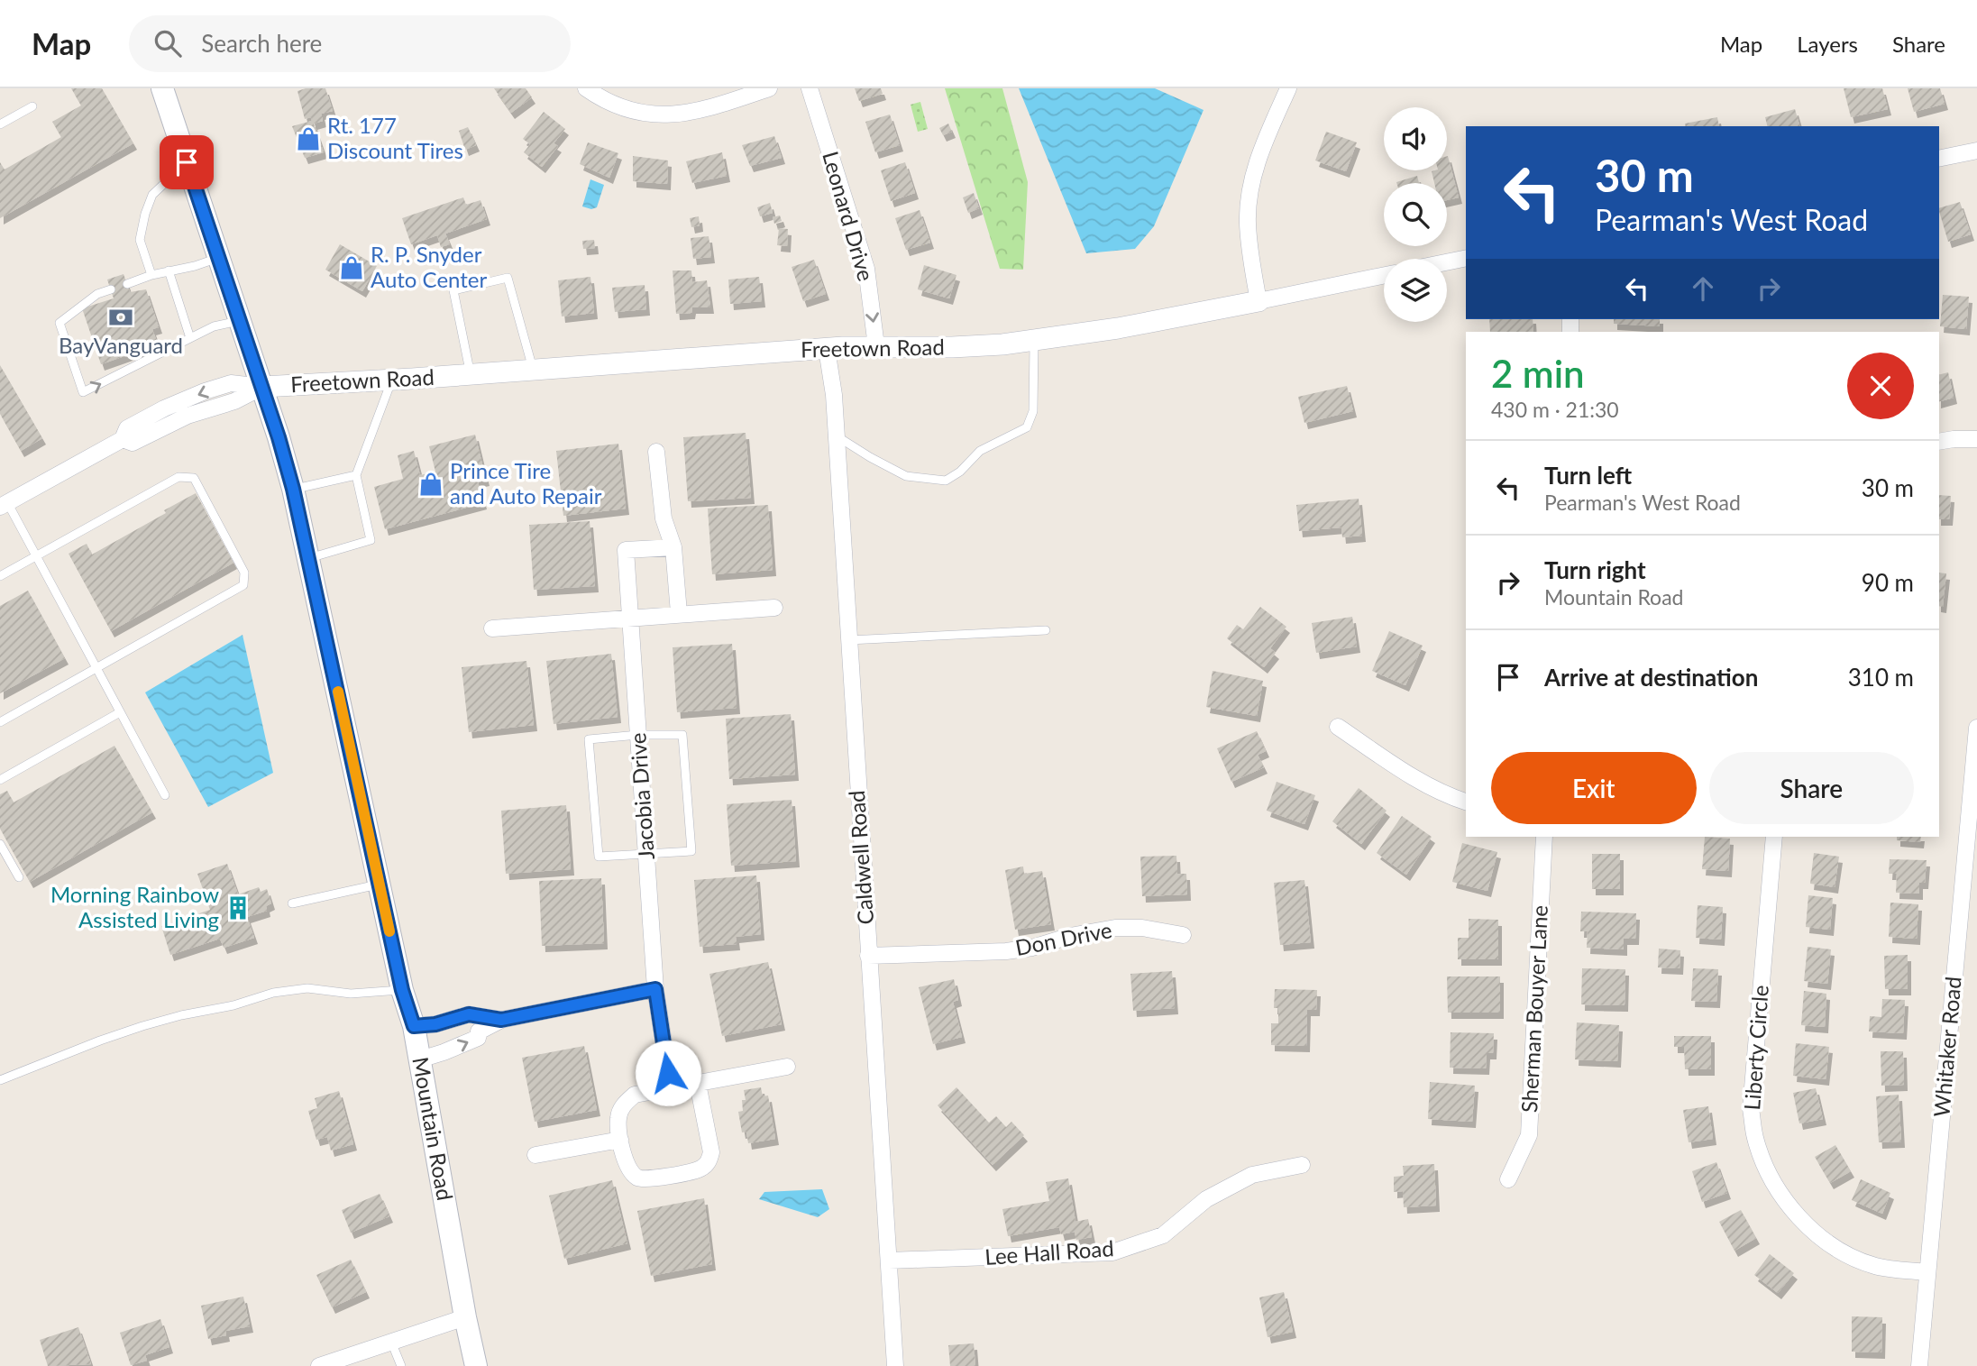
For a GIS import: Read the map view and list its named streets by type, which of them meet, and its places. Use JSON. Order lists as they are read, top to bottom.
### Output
{
  "streets": {
    "main road": ["Mountain Road"],
    "street": [
      "Leonard Drive",
      "Freetown Road",
      "Jacobia Drive",
      "Caldwell Road",
      "Don Drive",
      "Sherman Bouyer Lane",
      "Whitaker Road",
      "Liberty Circle",
      "Lee Hall Road"
    ]
  },
  "crossings": [
    ["Leonard Drive", "Freetown Road"],
    ["Freetown Road", "Caldwell Road"],
    ["Freetown Road", "Mountain Road"],
    ["Caldwell Road", "Don Drive"],
    ["Caldwell Road", "Lee Hall Road"],
    ["Whitaker Road", "Liberty Circle"]
  ],
  "one_way": ["Leonard Drive"],
  "places": {
    "shop": ["Rt. 177 Discount Tires", "R. P. Snyder Auto Center", "Prince Tire and Auto Repair"],
    "bank": ["BayVanguard"],
    "building": ["Morning Rainbow Assisted Living"]
  },
  "page": {
    "header": "Map",
    "search": "Search here",
    "nav": ["Map", "Layers", "Share"],
    "turn": ["30 m", "Pearman's West Road"],
    "heading": ["2 min", "430 m · 21:30"],
    "list": [
      {
        "name": "Turn left",
        "note": "Pearman's West Road",
        "value": "30 m"
      },
      {
        "name": "Turn right",
        "note": "Mountain Road",
        "value": "90 m"
      },
      {
        "name": "Arrive at destination",
        "value": "310 m"
      }
    ],
    "buttons": ["Exit", "Share"]
  }
}
